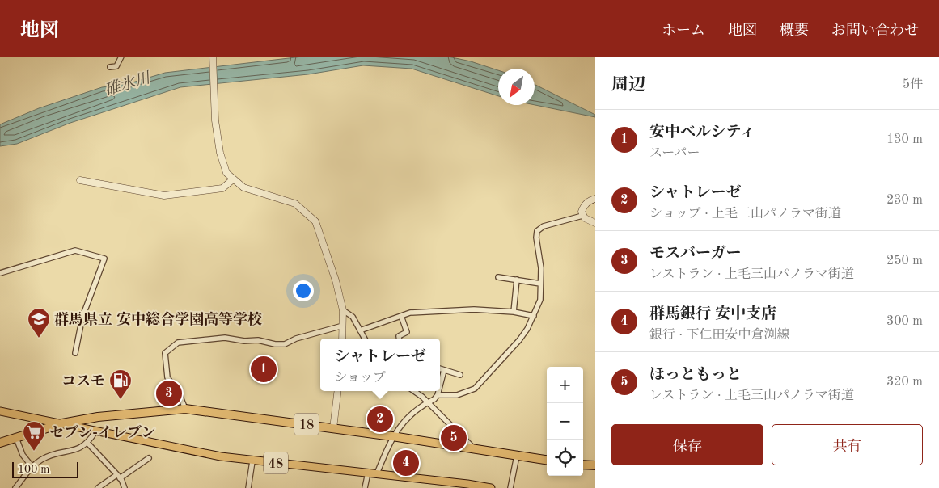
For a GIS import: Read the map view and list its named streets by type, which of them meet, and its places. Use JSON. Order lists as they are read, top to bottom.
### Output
{
  "streets": {
    "highway": ["18"],
    "main road": ["48"]
  },
  "crossings": [
    ["18", "48"]
  ],
  "water": ["碓氷川"],
  "places": {
    "school or university": ["群馬県立 安中総合学園高等学校"],
    "fuel station": ["コスモ"],
    "supermarket": ["セブン-イレブン"]
  },
  "scale_bar": "100 m",
  "north": "bottom left",
  "page": {
    "header": "地図",
    "nav": [
      "ホーム",
      "地図",
      "概要",
      "お問い合わせ"
    ],
    "heading": ["周辺", "5件"],
    "list": [
      {
        "mark": "1",
        "name": "安中ベルシティ",
        "note": "スーパー",
        "value": "130 m"
      },
      {
        "mark": "2",
        "name": "シャトレーゼ",
        "note": "ショップ · 上毛三山パノラマ街道",
        "value": "230 m"
      },
      {
        "mark": "3",
        "name": "モスバーガー",
        "note": "レストラン · 上毛三山パノラマ街道",
        "value": "250 m"
      },
      {
        "mark": "4",
        "name": "群馬銀行 安中支店",
        "note": "銀行 · 下仁田安中倉渕線",
        "value": "300 m"
      },
      {
        "mark": "5",
        "name": "ほっともっと",
        "note": "レストラン · 上毛三山パノラマ街道",
        "value": "320 m"
      }
    ],
    "popup": ["シャトレーゼ", "ショップ"],
    "pins": [
      "1",
      "3",
      "2",
      "5",
      "4"
    ],
    "map_buttons": ["+", "−"],
    "buttons": ["保存", "共有"],
    "scale": "100 m"
  }
}
